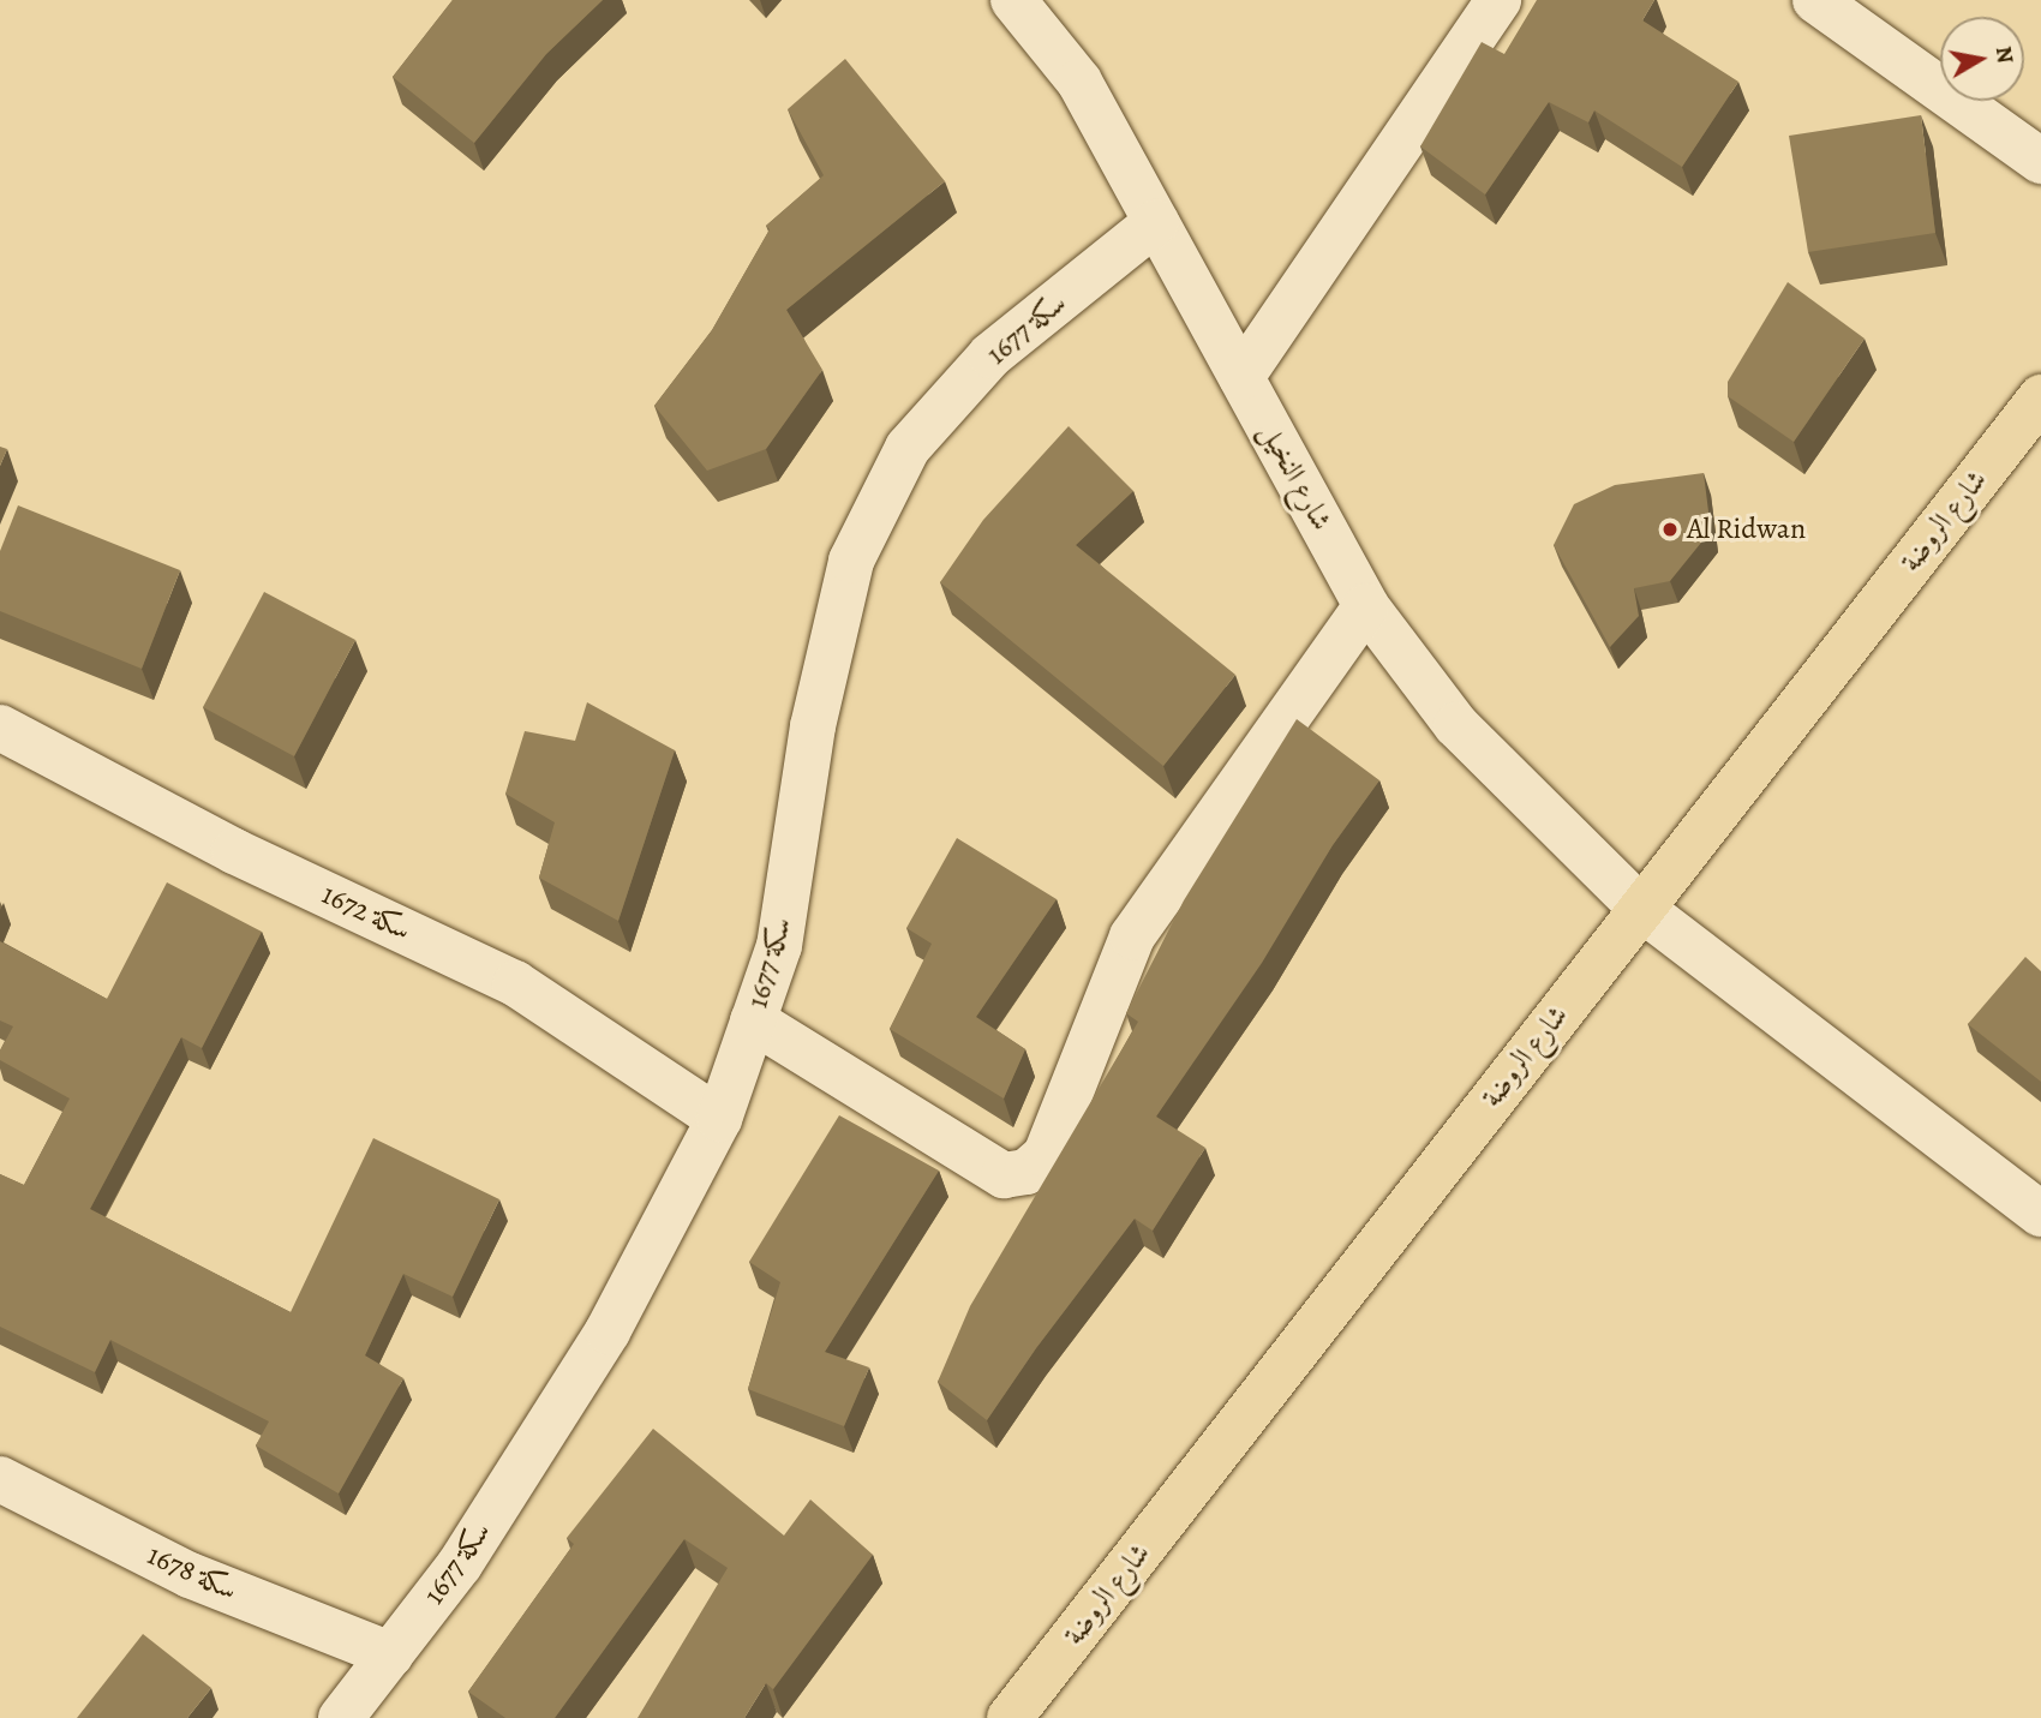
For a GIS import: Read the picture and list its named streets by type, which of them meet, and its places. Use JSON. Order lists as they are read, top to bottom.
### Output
{
  "streets": {
    "main road": ["شارع الروضة"],
    "street": [
      "سكة 1677",
      "شارع النخيل",
      "سكة 1672",
      "سكة 1678"
    ]
  },
  "crossings": [
    ["سكة 1677", "شارع النخيل"],
    ["سكة 1677", "سكة 1672"],
    ["سكة 1677", "سكة 1678"],
    ["شارع النخيل", "شارع الروضة"]
  ],
  "places": ["Al Ridwan"],
  "north": "right"
}
